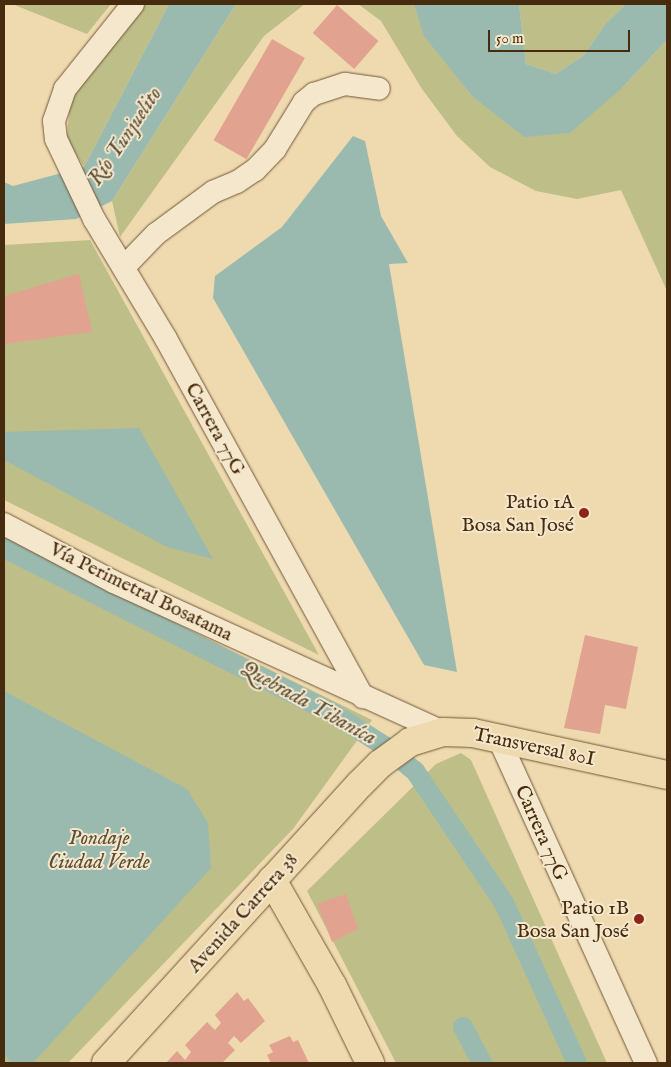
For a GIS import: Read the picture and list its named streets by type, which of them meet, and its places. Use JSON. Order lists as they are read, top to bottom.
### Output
{
  "streets": {
    "main road": ["Transversal 80I", "Avenida Carrera 38"],
    "street": ["Carrera 77G", "Vía Perimetral Bosatama"]
  },
  "crossings": [
    ["Carrera 77G", "Vía Perimetral Bosatama"],
    ["Carrera 77G", "Transversal 80I"],
    ["Vía Perimetral Bosatama", "Transversal 80I"],
    ["Transversal 80I", "Avenida Carrera 38"]
  ],
  "water": ["Río Tunjuelito", "Quebrada Tibaníca", "Pondaje Ciudad Verde"],
  "places": ["Patio 1A Bosa San José", "Patio 1B Bosa San José"],
  "scale_bar": "50 m"
}
